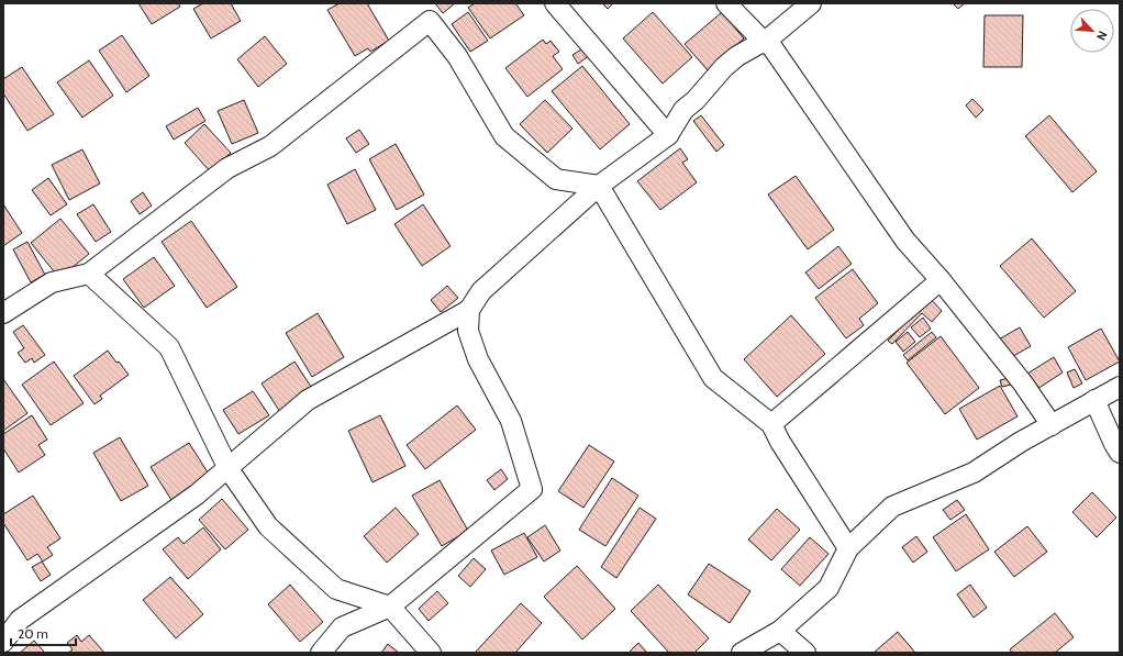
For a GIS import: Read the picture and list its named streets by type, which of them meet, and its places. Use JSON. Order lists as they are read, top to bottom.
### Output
{
  "scale_bar": "20 m",
  "north": "bottom right"
}
